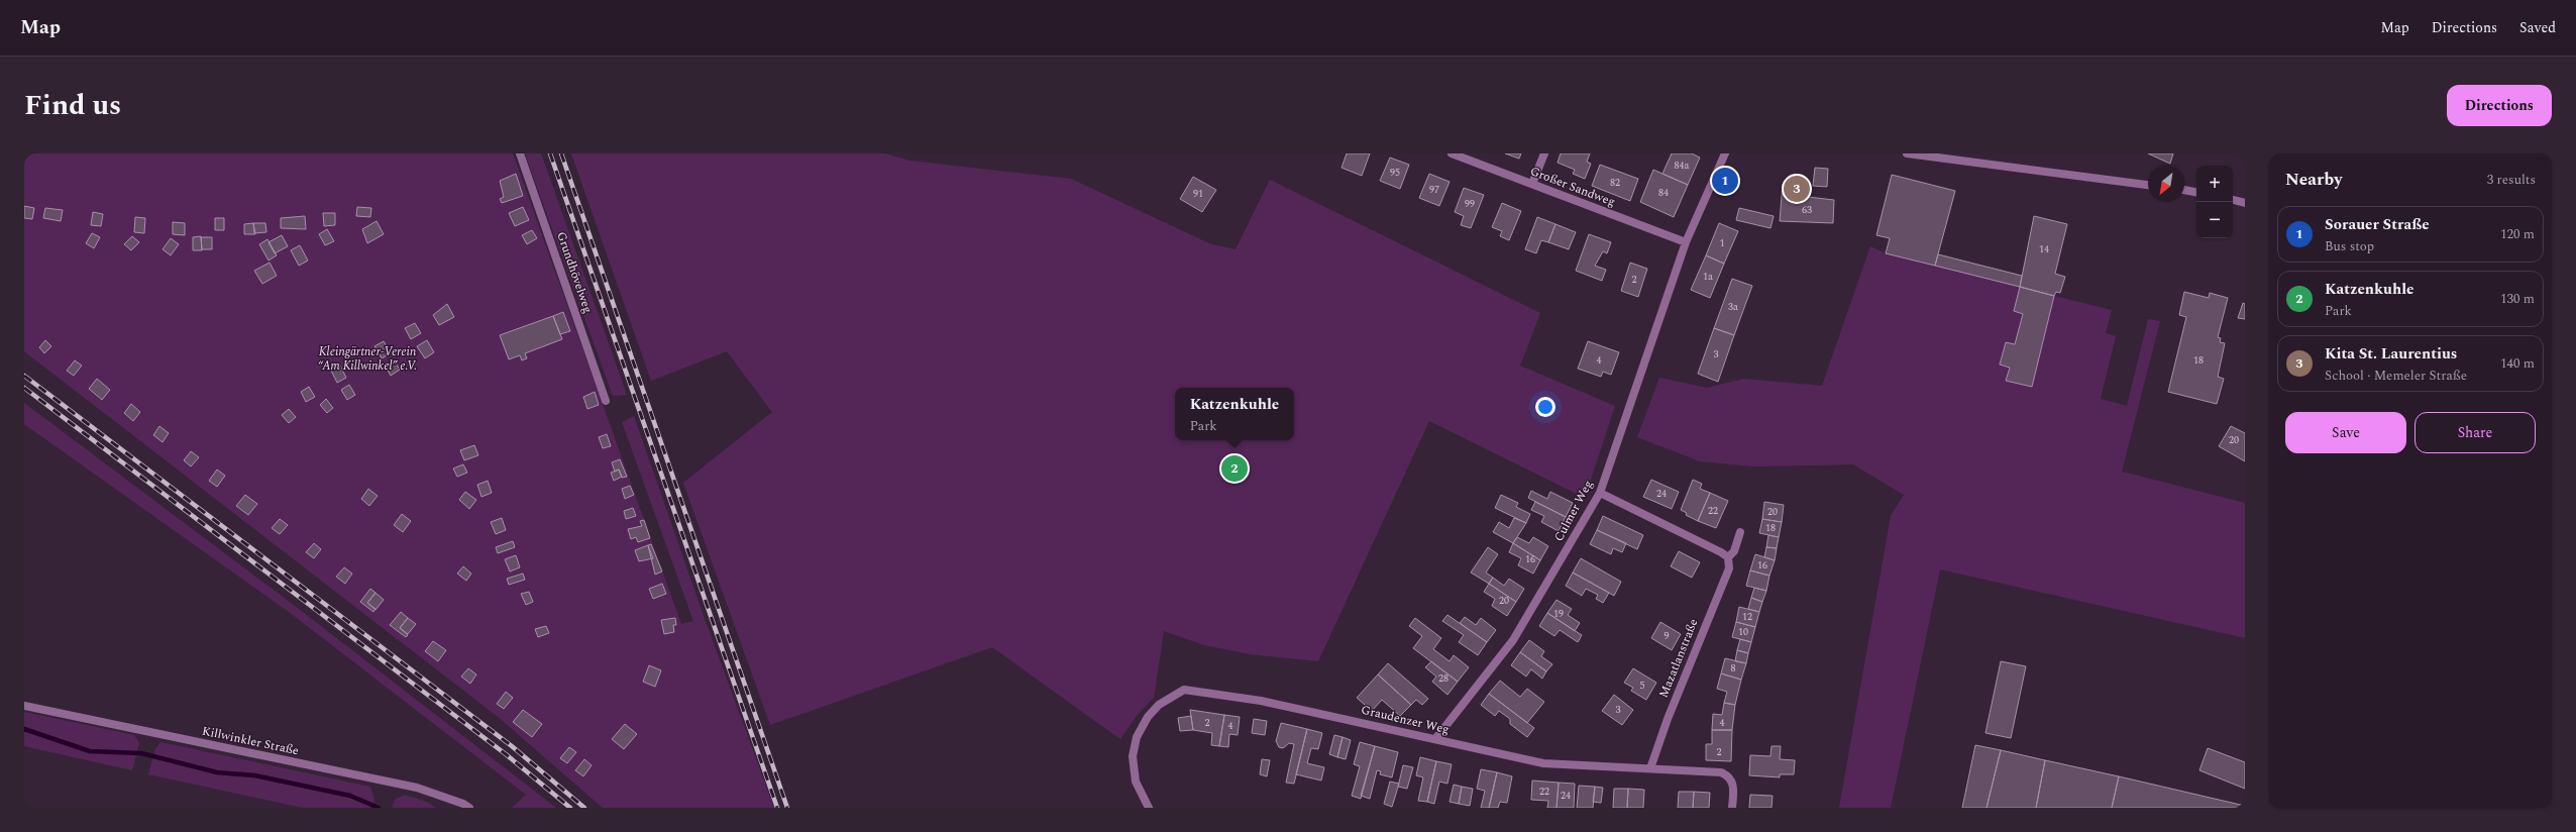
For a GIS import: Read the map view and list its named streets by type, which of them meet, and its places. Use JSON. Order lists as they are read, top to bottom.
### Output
{
  "streets": {
    "street": [
      "Großer Sandweg",
      "Grundhövelweg",
      "Culmer Weg",
      "Mazatlanstraße",
      "Graudenzer Weg",
      "Killwinkler Straße"
    ]
  },
  "crossings": [
    ["Großer Sandweg", "Culmer Weg"],
    ["Culmer Weg", "Graudenzer Weg"],
    ["Mazatlanstraße", "Graudenzer Weg"]
  ],
  "parks": ["Kleingärtner-Verein “Am Killwinkel” e.V."],
  "house_numbers": [
    "84a",
    "95",
    "82",
    "97",
    "84",
    "91",
    "99",
    "63",
    "1",
    "14",
    "1a",
    "2",
    "3a",
    "3",
    "4",
    "18",
    "20",
    "24",
    "22",
    "20",
    "18",
    "16",
    "16",
    "20",
    "19",
    "12",
    "10",
    "9",
    "8",
    "28",
    "5",
    "3",
    "2",
    "4",
    "4",
    "2",
    "22",
    "24"
  ],
  "north": "bottom left",
  "page": {
    "header": "Map",
    "nav": ["Map", "Directions", "Saved"],
    "title": "Find us",
    "buttons": [
      "Directions",
      ["Save", "Share"]
    ],
    "heading": ["Nearby", "3 results"],
    "map_buttons": ["+", "−"],
    "pins": ["1", "3", "2"],
    "list": [
      {
        "mark": "1",
        "name": "Sorauer Straße",
        "note": "Bus stop",
        "value": "120 m"
      },
      {
        "mark": "2",
        "name": "Katzenkuhle",
        "note": "Park",
        "value": "130 m"
      },
      {
        "mark": "3",
        "name": "Kita St. Laurentius",
        "note": "School · Memeler Straße",
        "value": "140 m"
      }
    ],
    "popup": ["Katzenkuhle", "Park"]
  }
}
